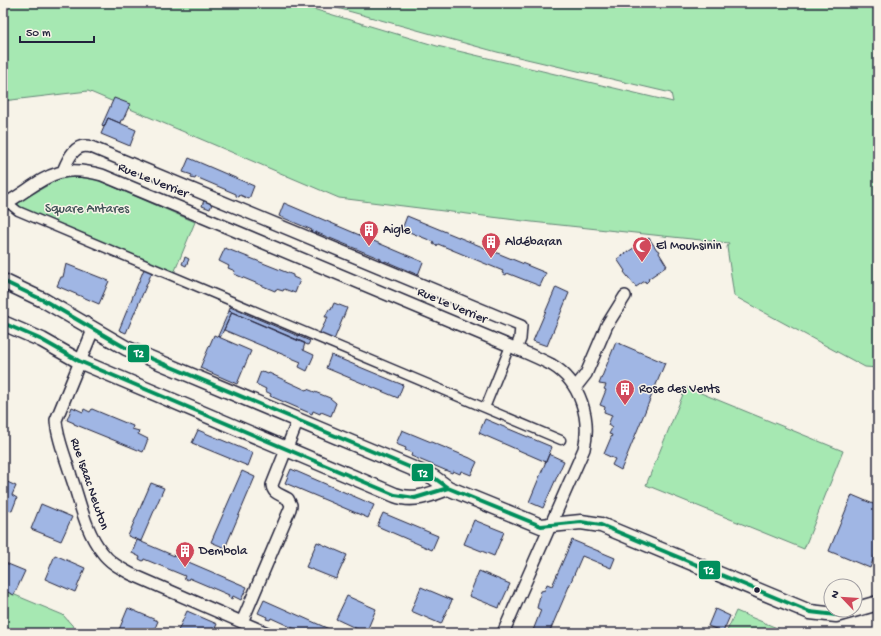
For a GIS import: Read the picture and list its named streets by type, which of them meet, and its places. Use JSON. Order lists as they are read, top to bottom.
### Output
{
  "streets": {
    "street": ["Rue Le Verrier", "Rue Isaac Newton"]
  },
  "parks": ["Square Antares"],
  "places": {
    "building": [
      "Aigle",
      "Aldébaran",
      "Rose des Vents",
      "Dembola"
    ],
    "mosque": ["El Mouhsinin"]
  },
  "lines": ["transit line T2"],
  "scale_bar": "50 m",
  "north": "top left"
}
